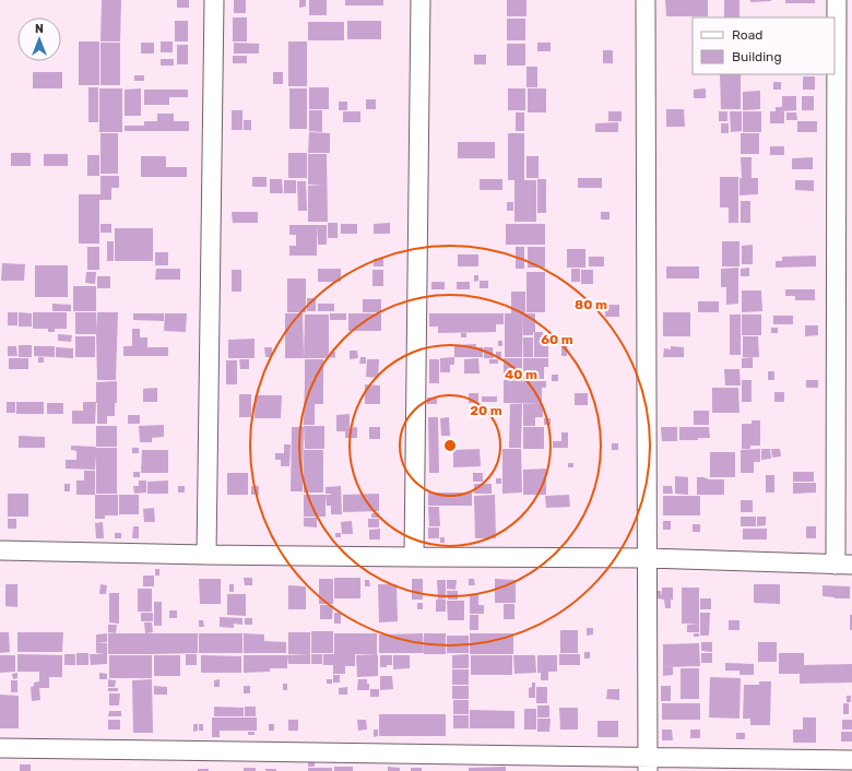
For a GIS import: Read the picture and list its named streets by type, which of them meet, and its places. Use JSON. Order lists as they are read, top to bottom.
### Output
{
  "legend": ["Road", "Building"],
  "north": "top",
  "rings": [
    "80 m",
    "60 m",
    "40 m",
    "20 m"
  ]
}
